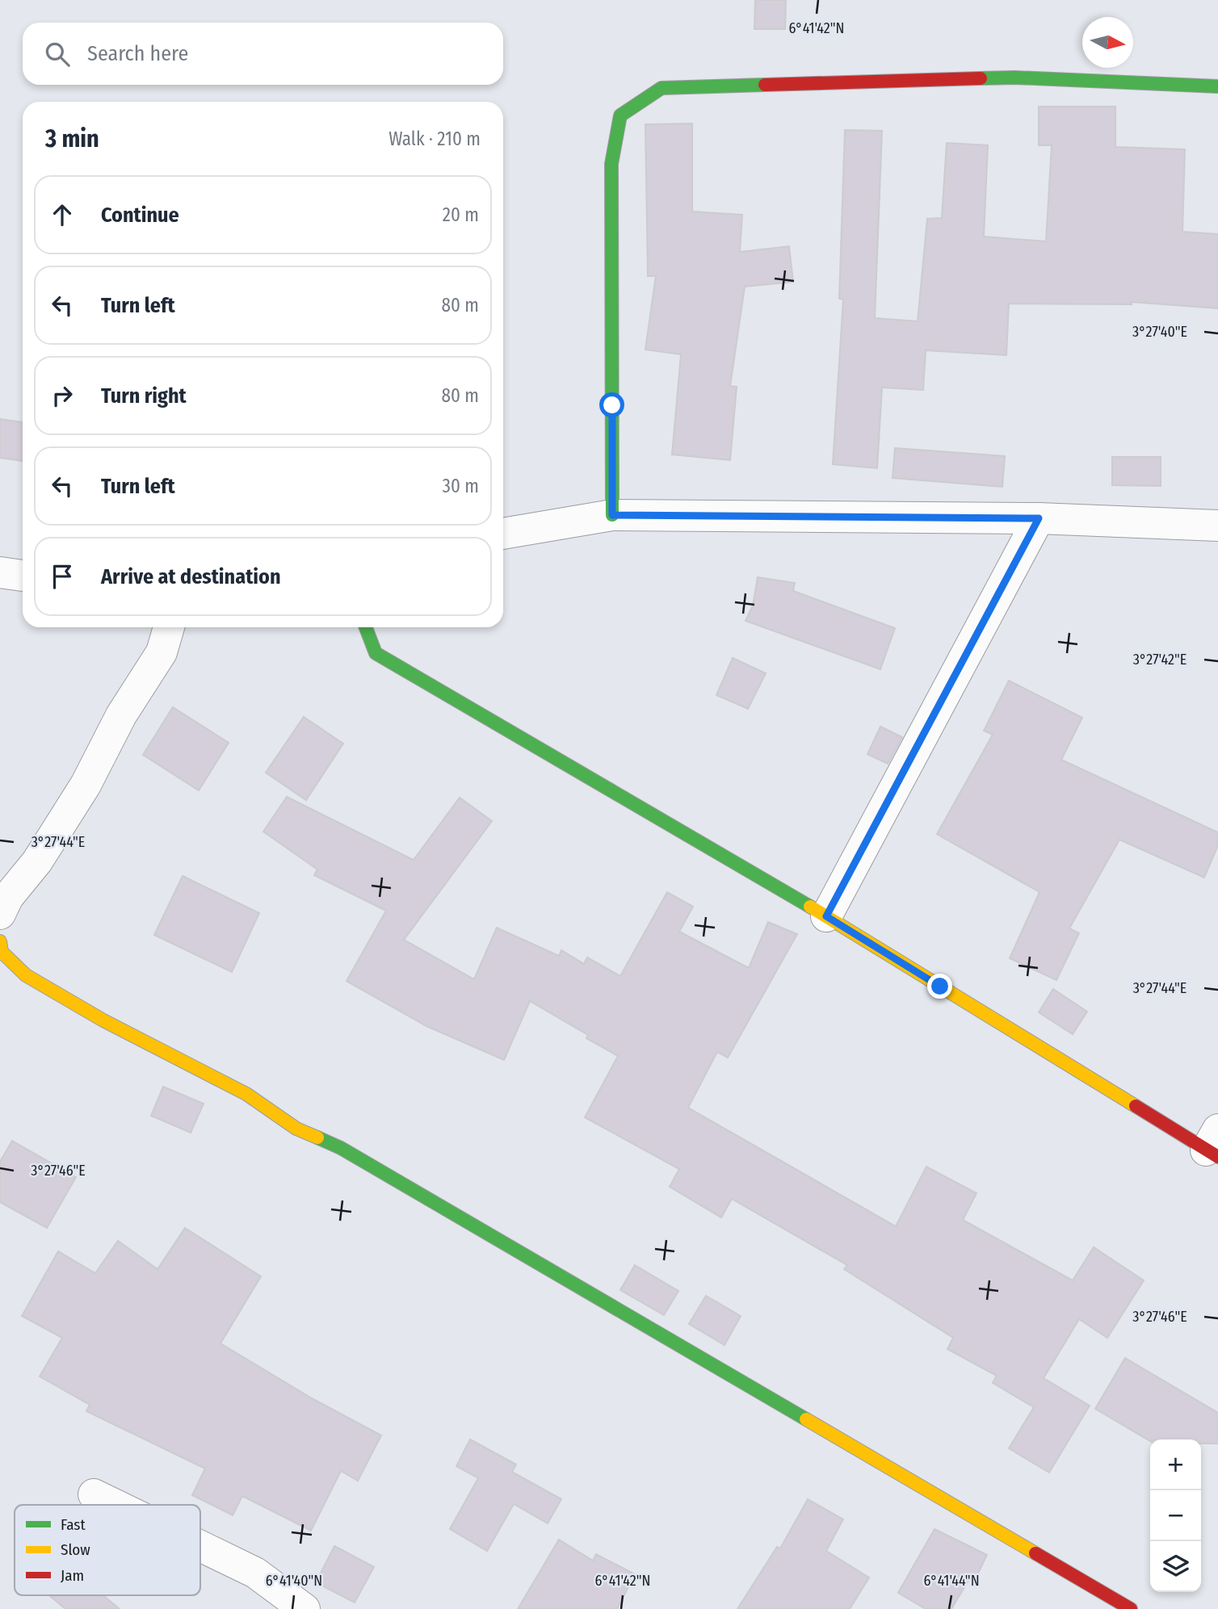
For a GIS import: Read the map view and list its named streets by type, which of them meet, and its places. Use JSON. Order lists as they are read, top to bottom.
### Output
{
  "legend": ["Fast", "Slow", "Jam"],
  "north": "right",
  "page": {
    "search": "Search here",
    "heading": ["3 min", "Walk · 210 m"],
    "list": [
      ["Continue", "20 m"],
      ["Turn left", "80 m"],
      ["Turn right", "80 m"],
      ["Turn left", "30 m"],
      "Arrive at destination"
    ],
    "map_buttons": ["+", "−"]
  },
  "coordinates": [
    "6°41'42\"N",
    "3°27'40\"E",
    "3°27'42\"E",
    "3°27'44\"E",
    "3°27'46\"E",
    "6°41'40\"N",
    "6°41'44\"N"
  ]
}
